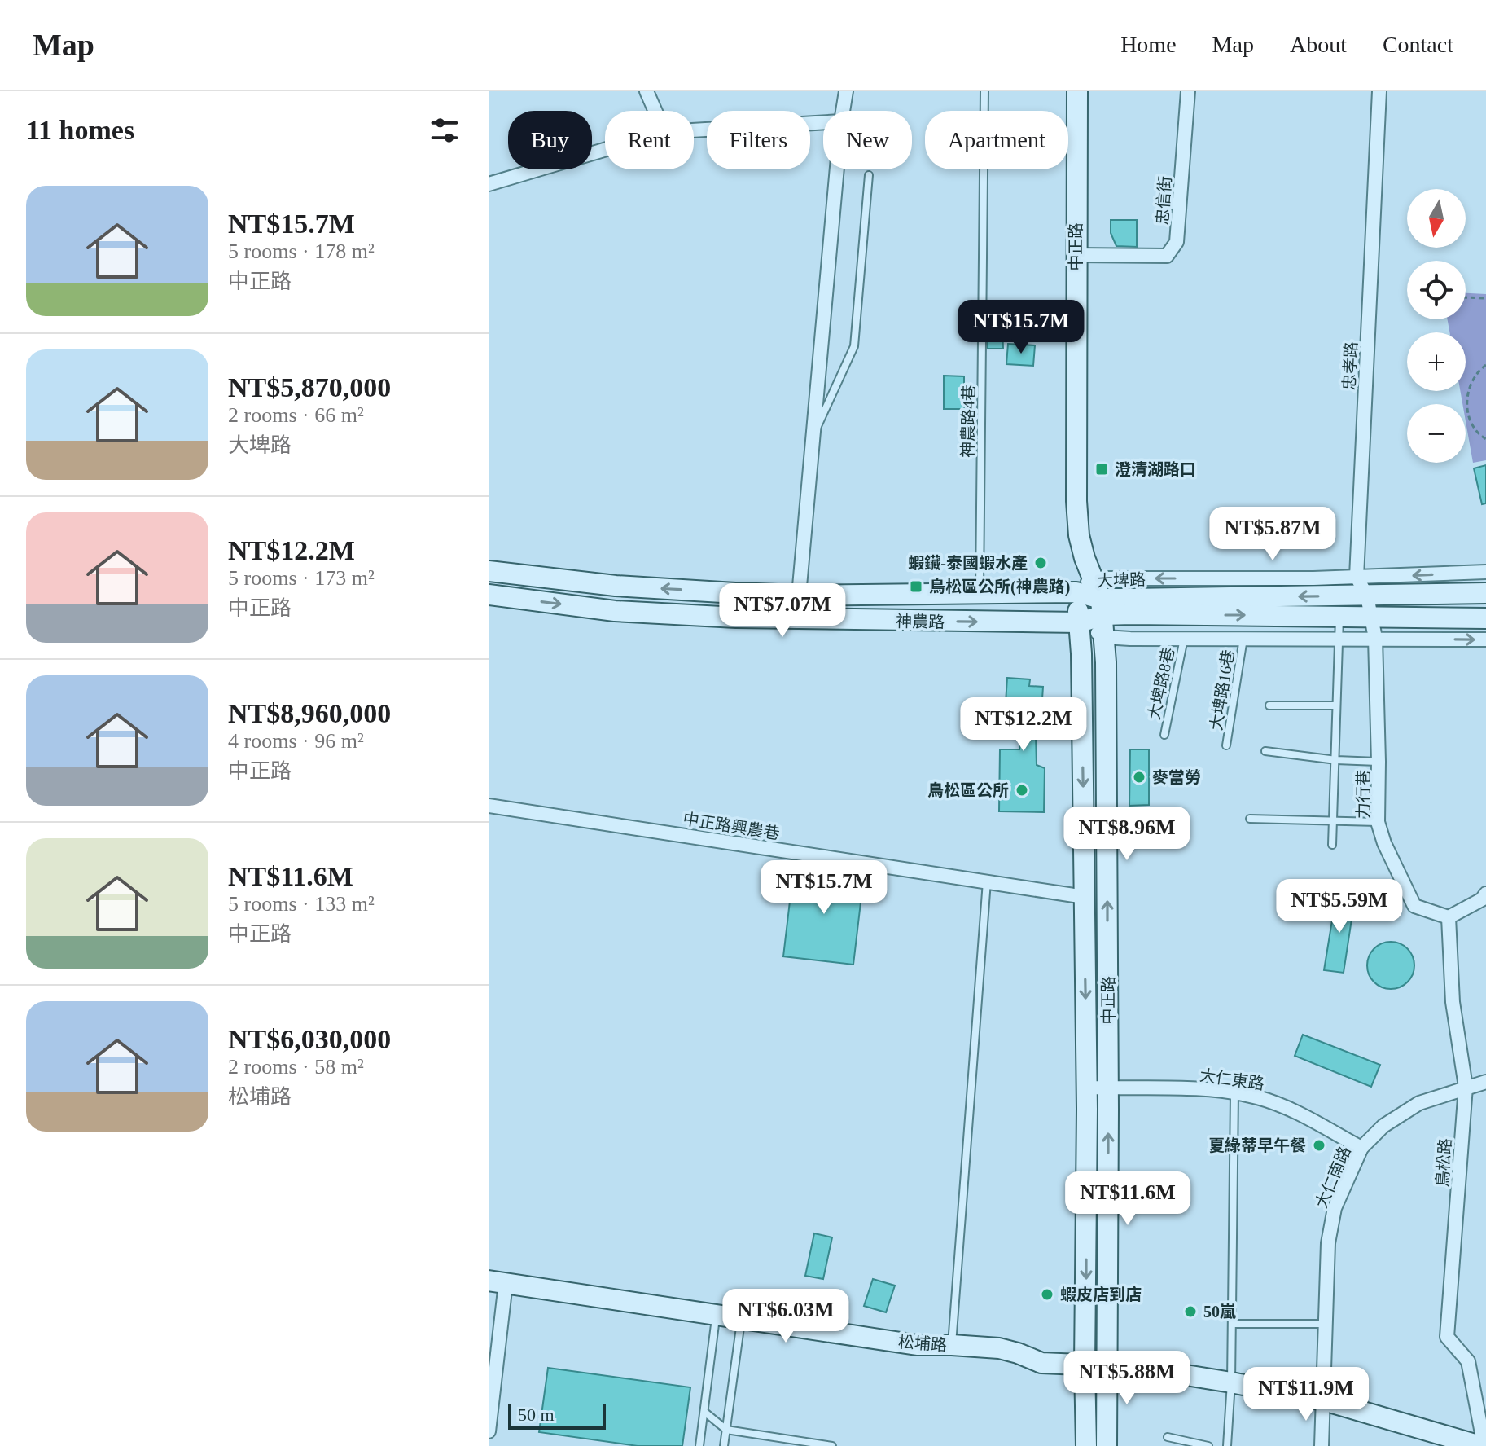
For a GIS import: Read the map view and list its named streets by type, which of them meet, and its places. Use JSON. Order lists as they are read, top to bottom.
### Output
{
  "streets": {
    "main road": [
      "中正路",
      "大埤路",
      "神農路",
      "松埔路"
    ],
    "street": [
      "忠信街",
      "忠孝路",
      "力行巷",
      "中正路興農巷",
      "大仁東路",
      "鳥松路",
      "大仁南路"
    ],
    "lane": ["神農路4巷", "大埤路8巷", "大埤路16巷"]
  },
  "crossings": [
    ["忠信街", "中正路"],
    ["中正路", "大埤路"],
    ["中正路", "神農路"],
    ["中正路", "中正路興農巷"],
    ["中正路", "大仁東路"],
    ["中正路", "松埔路"],
    ["忠孝路", "大埤路"],
    ["神農路4巷", "神農路"],
    ["大埤路", "神農路"],
    ["力行巷", "鳥松路"],
    ["大仁東路", "大仁南路"],
    ["鳥松路", "大仁南路"],
    ["鳥松路", "松埔路"],
    ["大仁南路", "松埔路"]
  ],
  "places": {
    "transit": ["澄清湖路口", "鳥松區公所(神農路)"],
    "other": [
      "蝦鑶-泰國蝦水產",
      "麥當勞",
      "鳥松區公所",
      "夏綠蒂早午餐",
      "蝦皮店到店",
      "50嵐"
    ]
  },
  "scale_bar": "50 m",
  "north": "bottom",
  "page": {
    "header": "Map",
    "nav": [
      "Home",
      "Map",
      "About",
      "Contact"
    ],
    "heading": "11 homes",
    "chip": [
      "Buy",
      "Rent",
      "Filters",
      "New",
      "Apartment"
    ],
    "list": [
      {
        "name": "NT$15.7M",
        "note": "5 rooms · 178 m² · 中正路"
      },
      {
        "name": "NT$5,870,000",
        "note": "2 rooms · 66 m² · 大埤路"
      },
      {
        "name": "NT$12.2M",
        "note": "5 rooms · 173 m² · 中正路"
      },
      {
        "name": "NT$8,960,000",
        "note": "4 rooms · 96 m² · 中正路"
      },
      {
        "name": "NT$11.6M",
        "note": "5 rooms · 133 m² · 中正路"
      },
      {
        "name": "NT$6,030,000",
        "note": "2 rooms · 58 m² · 松埔路"
      }
    ],
    "map_buttons": ["+", "−"],
    "price": [
      "NT$15.7M",
      "NT$5.87M",
      "NT$7.07M",
      "NT$12.2M",
      "NT$8.96M",
      "NT$15.7M",
      "NT$5.59M",
      "NT$11.6M",
      "NT$6.03M",
      "NT$5.88M",
      "NT$11.9M"
    ],
    "scale": "50 m"
  }
}
